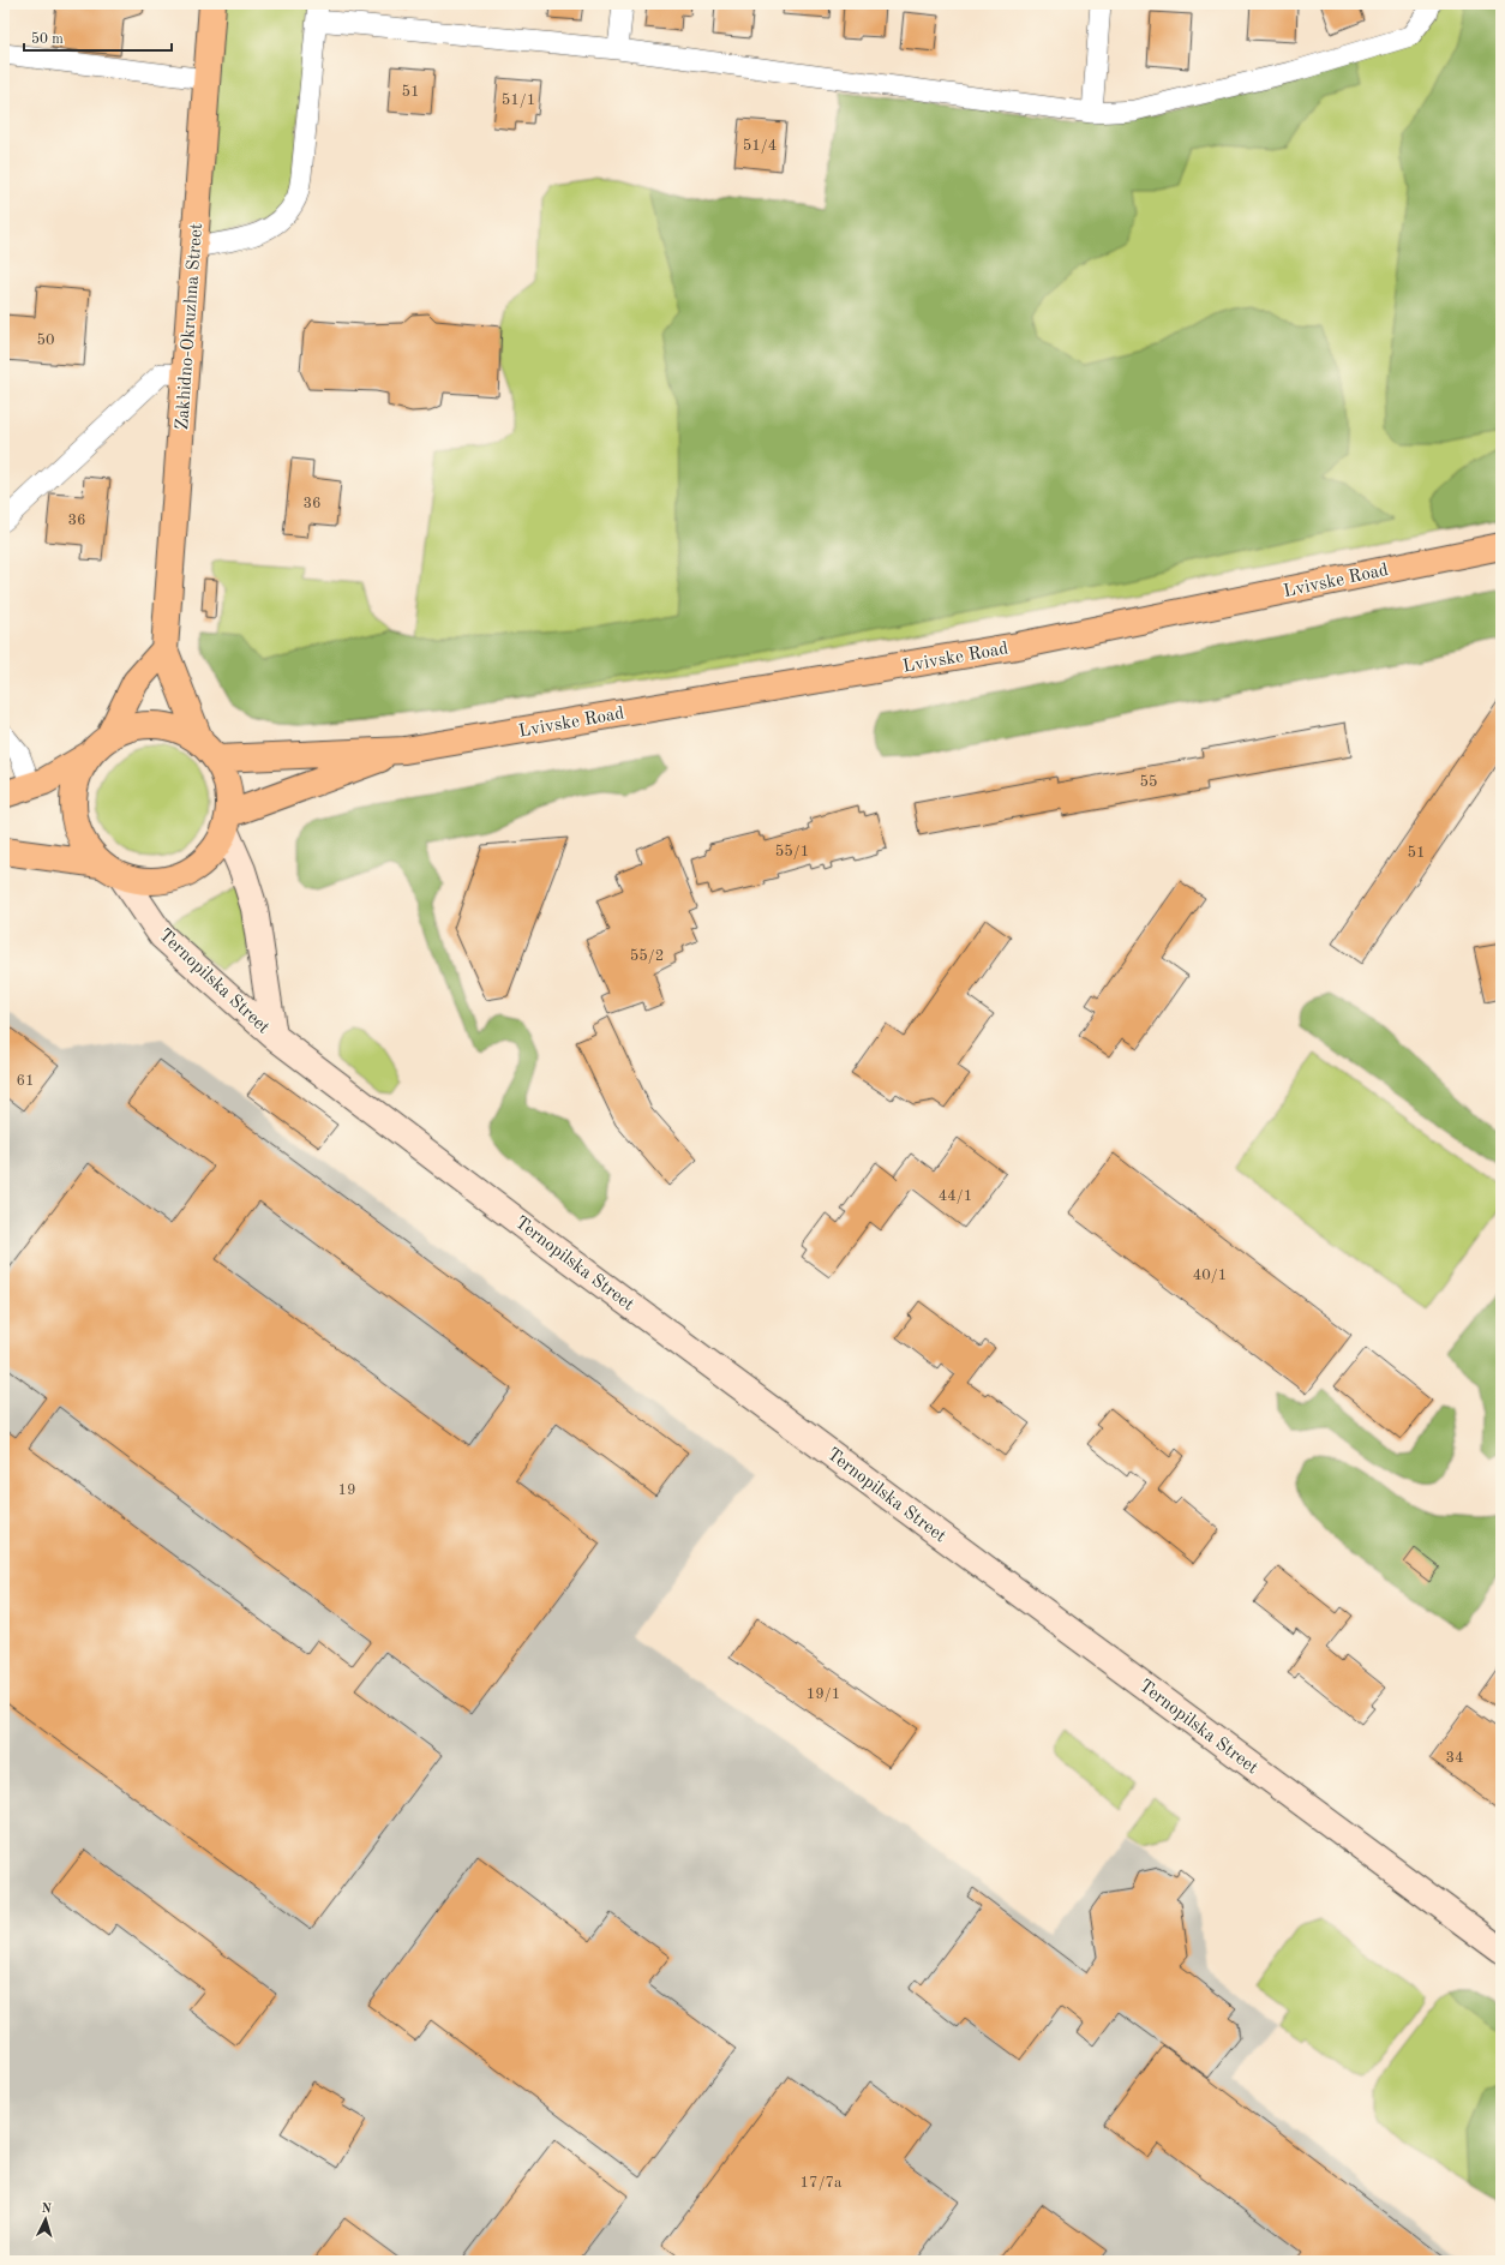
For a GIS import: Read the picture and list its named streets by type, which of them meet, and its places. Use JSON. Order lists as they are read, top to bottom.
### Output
{
  "streets": {
    "main road": ["Zakhidno-Okruzhna Street", "Lvivske Road", "Ternopilska Street"]
  },
  "crossings": [
    ["Zakhidno-Okruzhna Street", "Lvivske Road"],
    ["Zakhidno-Okruzhna Street", "Ternopilska Street"],
    ["Lvivske Road", "Ternopilska Street"]
  ],
  "house_numbers": [
    "51",
    "51/1",
    "51/4",
    "50",
    "36",
    "36",
    "55",
    "55/1",
    "51",
    "55/2",
    "61",
    "44/1",
    "40/1",
    "19",
    "19/1",
    "34",
    "17/7а"
  ],
  "scale_bar": "50 m",
  "north": "top"
}
